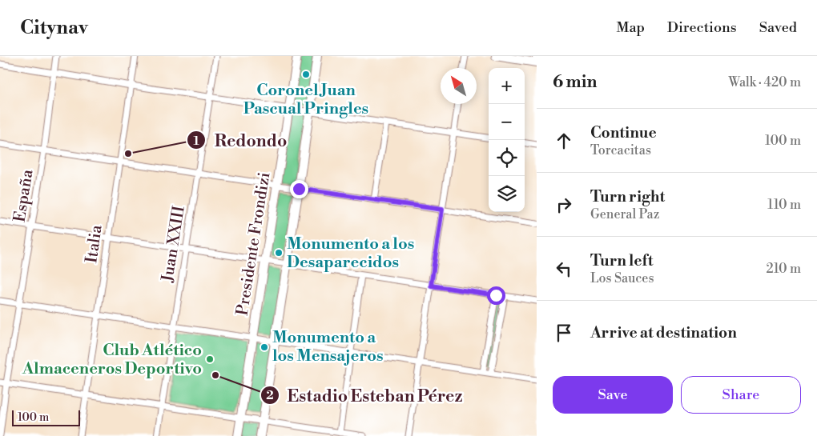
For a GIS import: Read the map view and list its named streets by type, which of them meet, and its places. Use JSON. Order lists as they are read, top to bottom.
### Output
{
  "streets": {
    "main road": ["Presidente Frondizi"],
    "street": ["España", "Italia", "Juan XXIII"]
  },
  "places": [
    "Coronel Juan Pascual Pringles",
    "Redondo",
    "Monumento a los Desaparecidos",
    "Monumento a los Mensajeros",
    "Club Atlético Almaceneros Deportivo",
    "Estadio Esteban Pérez"
  ],
  "scale_bar": "100 m",
  "north": "top left",
  "page": {
    "header": "Citynav",
    "nav": ["Map", "Directions", "Saved"],
    "heading": ["6 min", "Walk · 420 m"],
    "map_buttons": ["+", "−"],
    "list": [
      ["Continue", "Torcacitas", "100 m"],
      ["Turn right", "General Paz", "110 m"],
      ["Turn left", "Los Sauces", "210 m"],
      "Arrive at destination"
    ],
    "buttons": ["Save", "Share"],
    "scale": "100 m"
  }
}
